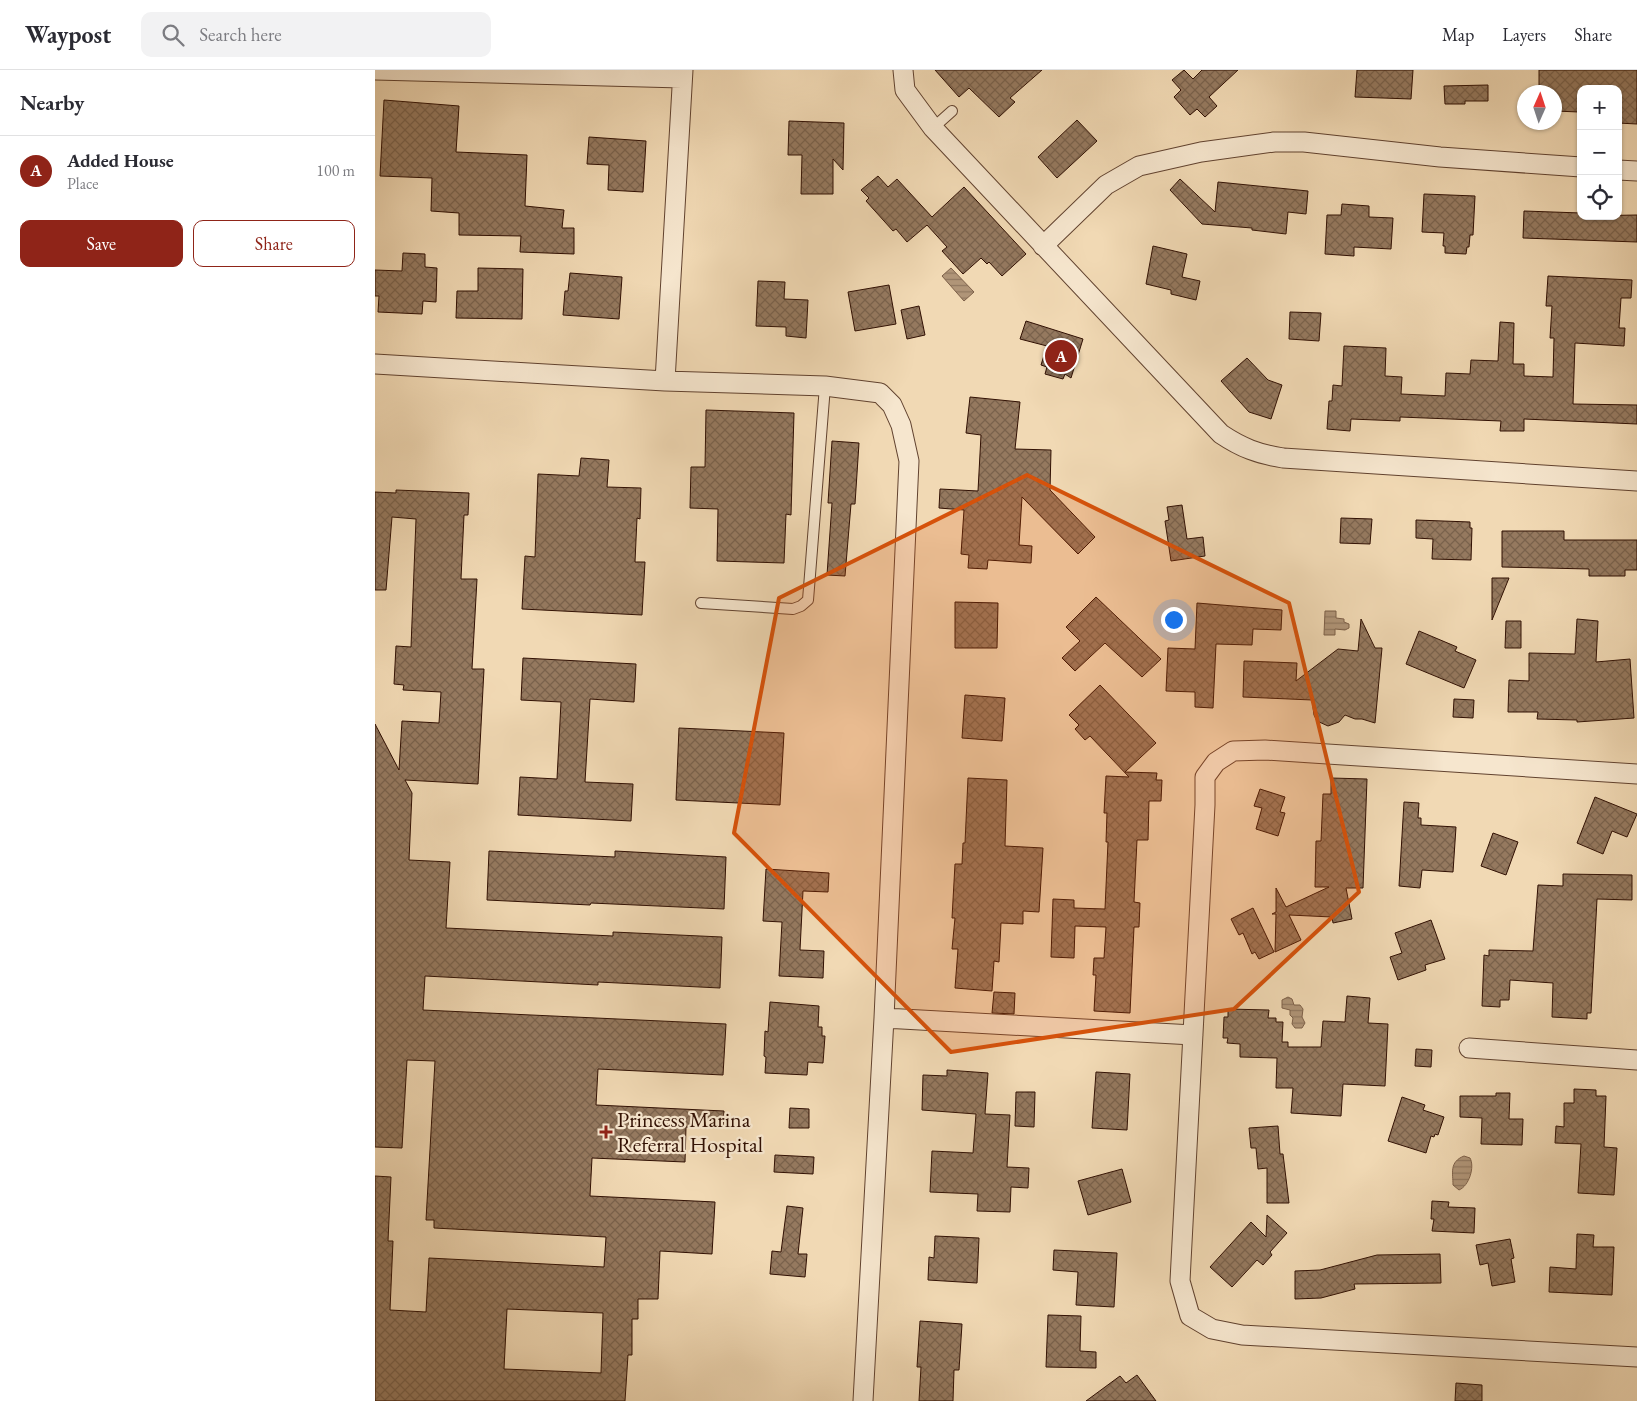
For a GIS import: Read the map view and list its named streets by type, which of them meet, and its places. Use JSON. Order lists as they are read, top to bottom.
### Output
{
  "places": {
    "health": ["Princess Marina Referral Hospital"]
  },
  "north": "top",
  "page": {
    "header": "Waypost",
    "search": "Search here",
    "nav": ["Map", "Layers", "Share"],
    "heading": "Nearby",
    "map_buttons": ["+", "−"],
    "list": [
      {
        "mark": "A",
        "name": "Added House",
        "note": "Place",
        "value": "100 m"
      }
    ],
    "buttons": ["Save", "Share"],
    "pins": "A"
  }
}
